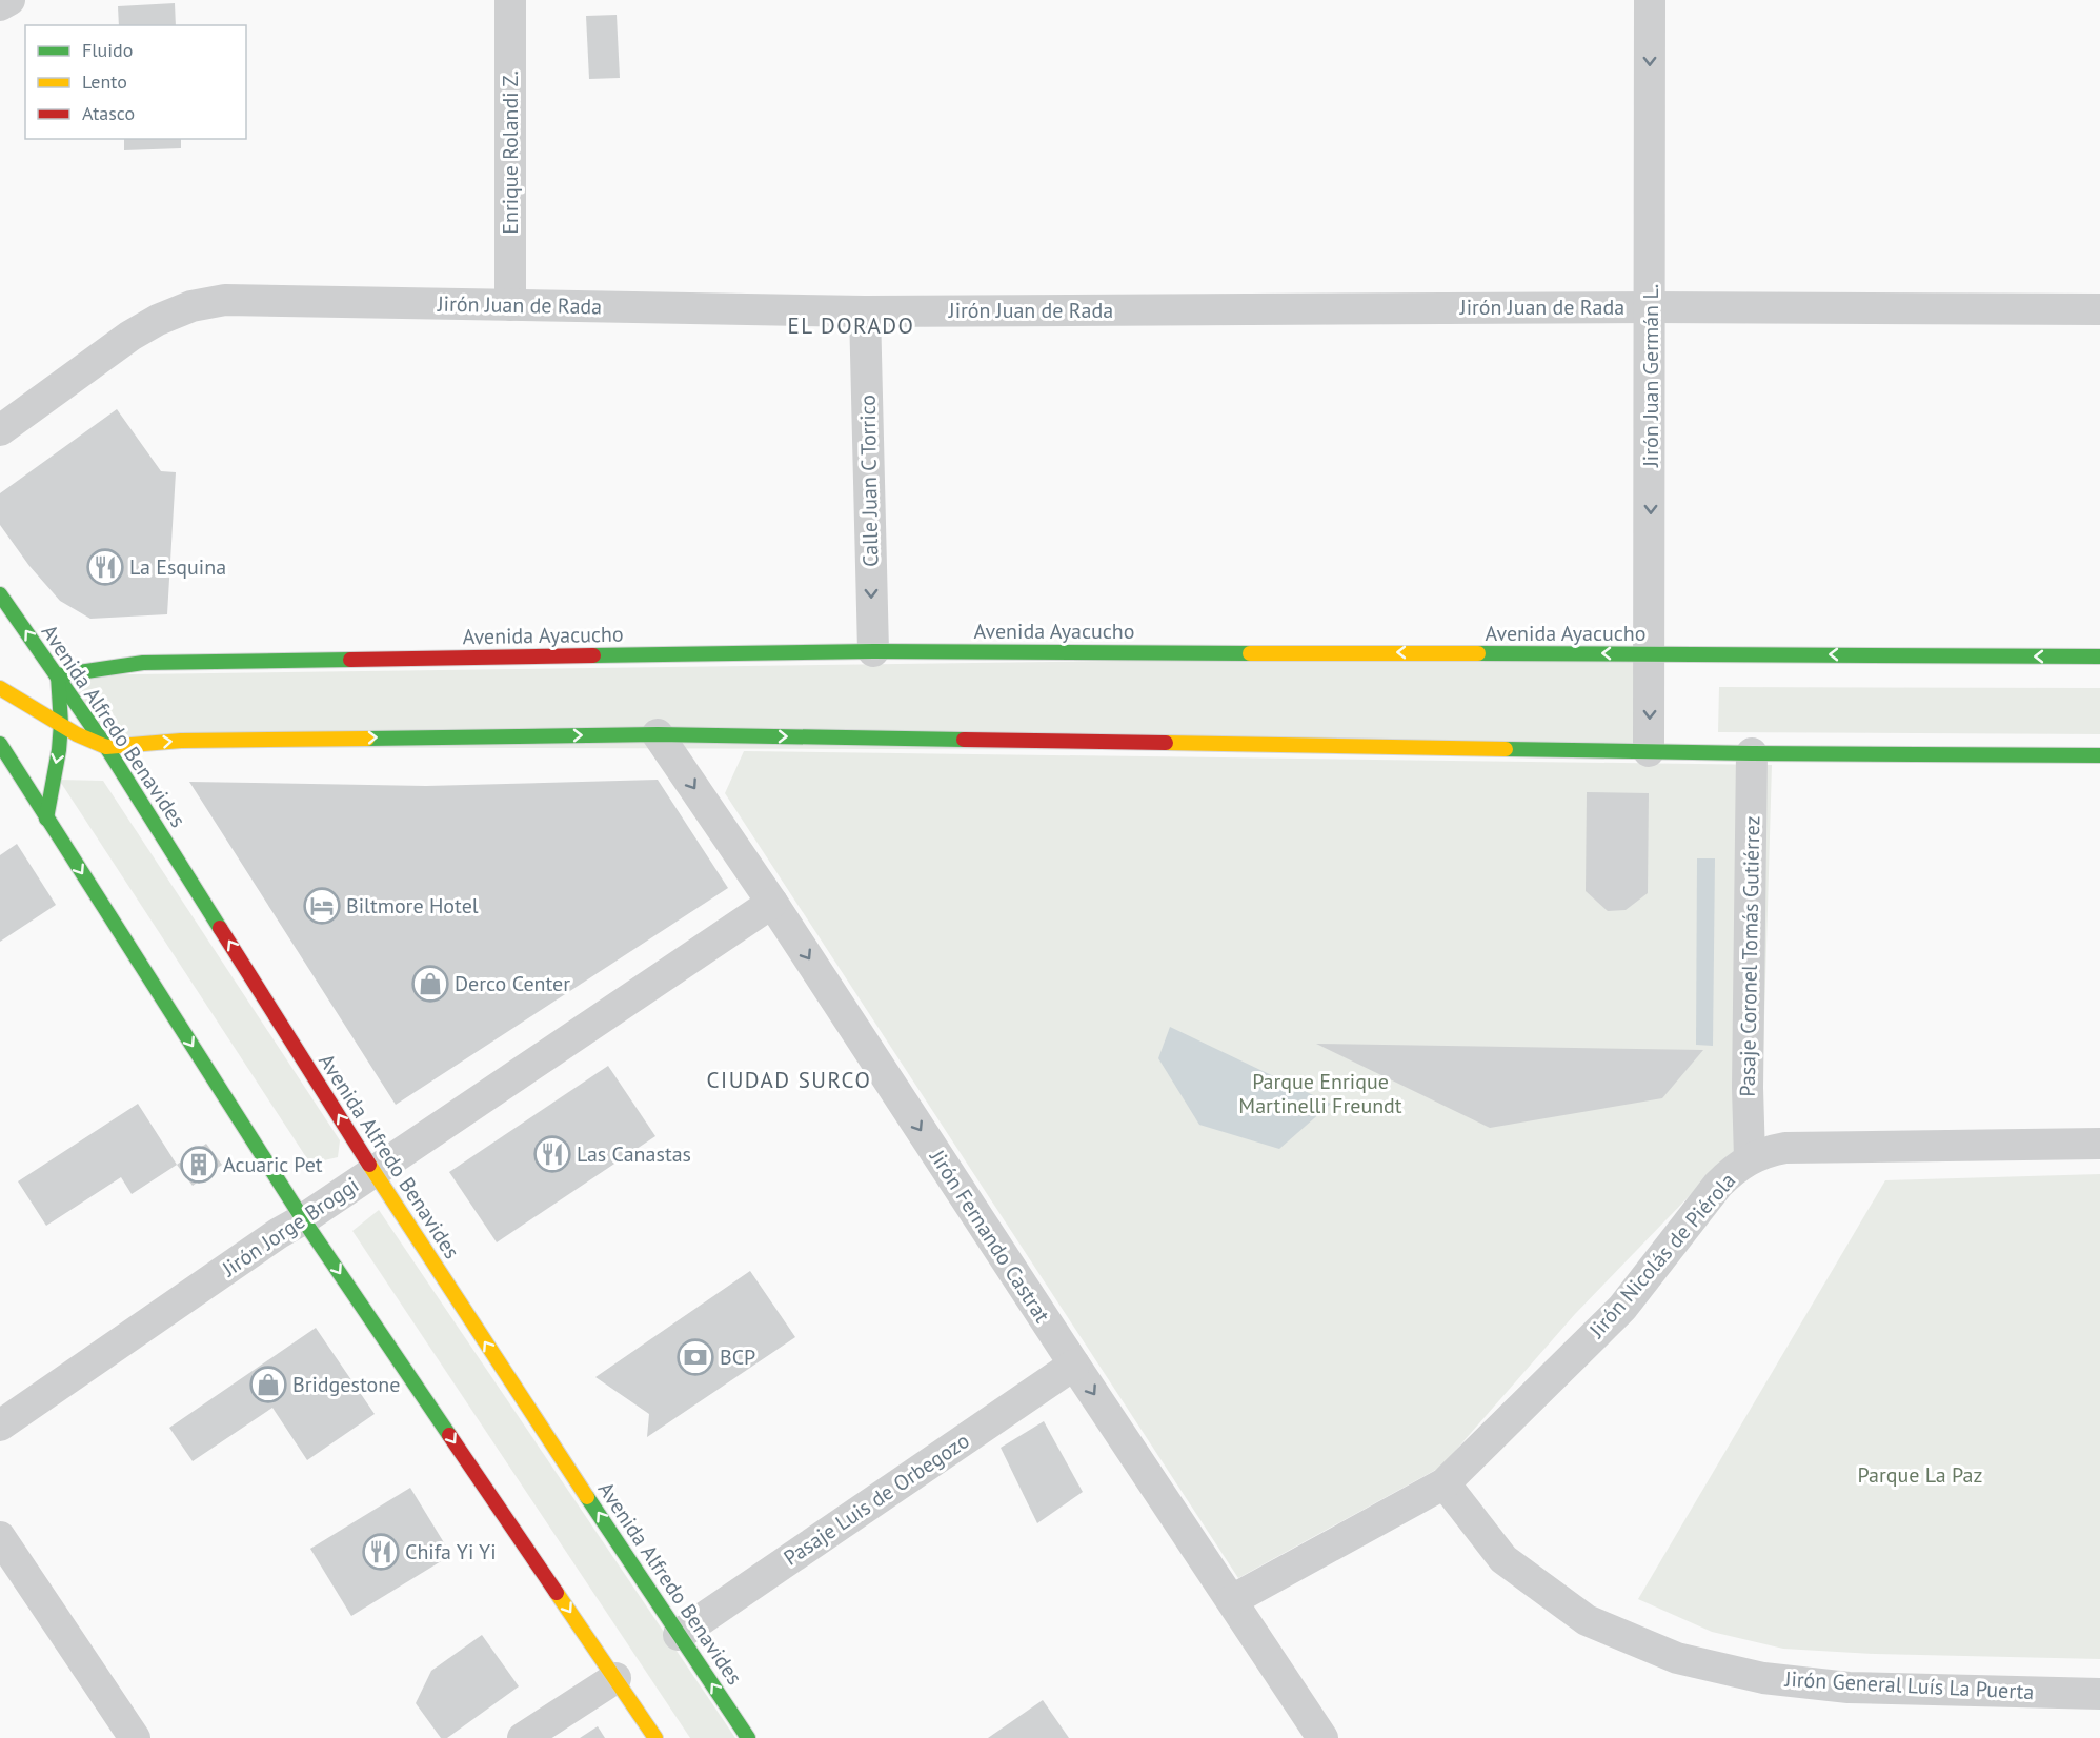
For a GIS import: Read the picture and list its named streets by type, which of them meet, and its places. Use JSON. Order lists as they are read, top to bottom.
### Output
{
  "streets": {
    "main road": ["Avenida Ayacucho", "Avenida Alfredo Benavides"],
    "street": [
      "Enrique Rolandi Z.",
      "Jirón Juan de Rada",
      "Jirón Juan Germán L.",
      "Calle Juan C Torrico",
      "Pasaje Coronel Tomás Gutiérrez",
      "Jirón Jorge Broggi",
      "Jirón Fernando Castrat",
      "Jirón Nicolás de Piérola",
      "Pasaje Luis de Orbegozo",
      "Jirón General Luís La Puerta"
    ]
  },
  "crossings": [
    ["Enrique Rolandi Z.", "Jirón Juan de Rada"],
    ["Jirón Juan de Rada", "Jirón Juan Germán L."],
    ["Jirón Juan de Rada", "Calle Juan C Torrico"],
    ["Jirón Juan Germán L.", "Avenida Ayacucho"],
    ["Calle Juan C Torrico", "Avenida Ayacucho"],
    ["Avenida Ayacucho", "Avenida Alfredo Benavides"],
    ["Avenida Alfredo Benavides", "Jirón Jorge Broggi"],
    ["Avenida Alfredo Benavides", "Pasaje Luis de Orbegozo"],
    ["Pasaje Coronel Tomás Gutiérrez", "Jirón Nicolás de Piérola"],
    ["Jirón Jorge Broggi", "Jirón Fernando Castrat"],
    ["Jirón Fernando Castrat", "Jirón Nicolás de Piérola"],
    ["Jirón Fernando Castrat", "Pasaje Luis de Orbegozo"],
    ["Jirón Nicolás de Piérola", "Jirón General Luís La Puerta"]
  ],
  "one_way": ["Jirón Juan Germán L.", "Calle Juan C Torrico", "Jirón Fernando Castrat"],
  "districts": ["EL DORADO", "CIUDAD SURCO"],
  "parks": ["Parque Enrique Martinelli Freundt", "Parque La Paz"],
  "places": {
    "restaurant": ["La Esquina", "Las Canastas", "Chifa Yi Yi"],
    "hotel": ["Biltmore Hotel"],
    "shop": ["Derco Center", "Bridgestone"],
    "building": ["Acuaric Pet"],
    "bank": ["BCP"]
  },
  "legend": ["Fluido", "Lento", "Atasco"]
}
